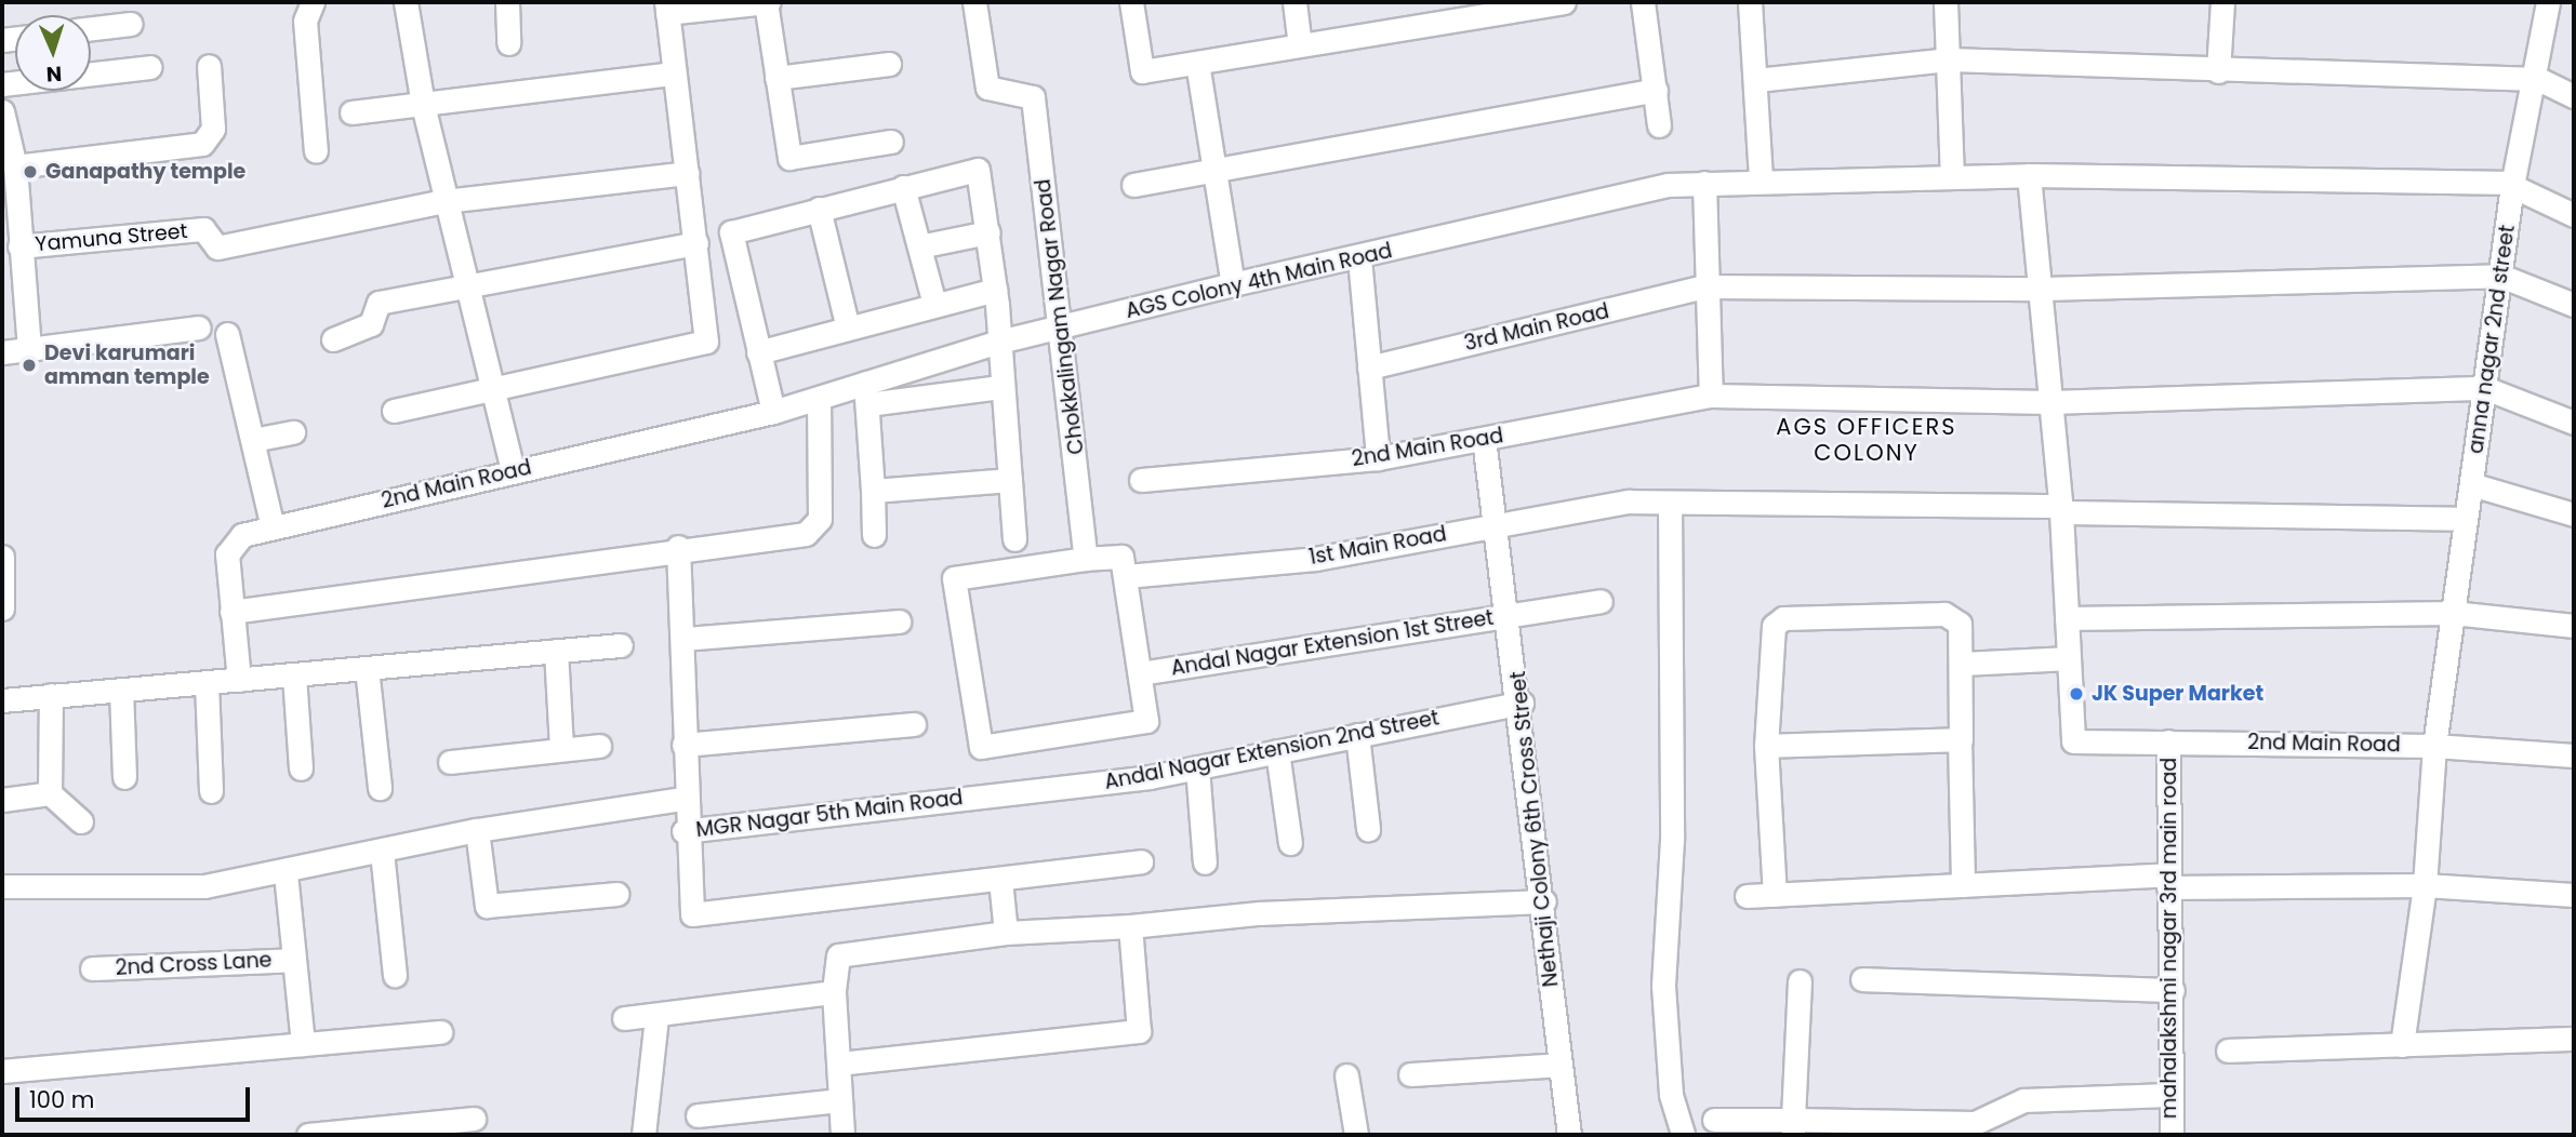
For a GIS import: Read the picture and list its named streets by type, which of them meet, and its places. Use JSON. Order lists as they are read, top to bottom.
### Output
{
  "streets": {
    "street": [
      "Yamuna Street",
      "AGS Colony 4th Main Road",
      "Chokkalingam Nagar Road",
      "3rd Main Road",
      "anna nagar 2nd street",
      "2nd Main Road",
      "1st Main Road",
      "Andal Nagar Extension 1st Street",
      "Andal Nagar Extension 2nd Street",
      "MGR Nagar 5th Main Road",
      "Nethaji Colony 6th Cross Street",
      "mahalakshmi nagar 3rd main road",
      "2nd Cross Lane"
    ]
  },
  "crossings": [
    ["AGS Colony 4th Main Road", "Chokkalingam Nagar Road"],
    ["AGS Colony 4th Main Road", "anna nagar 2nd street"],
    ["AGS Colony 4th Main Road", "2nd Main Road"],
    ["3rd Main Road", "anna nagar 2nd street"],
    ["anna nagar 2nd street", "2nd Main Road"],
    ["anna nagar 2nd street", "1st Main Road"],
    ["2nd Main Road", "Nethaji Colony 6th Cross Street"],
    ["2nd Main Road", "mahalakshmi nagar 3rd main road"],
    ["1st Main Road", "Nethaji Colony 6th Cross Street"],
    ["Andal Nagar Extension 1st Street", "Nethaji Colony 6th Cross Street"],
    ["Andal Nagar Extension 2nd Street", "MGR Nagar 5th Main Road"],
    ["Andal Nagar Extension 2nd Street", "Nethaji Colony 6th Cross Street"]
  ],
  "districts": ["AGS OFFICERS COLONY"],
  "places": ["Ganapathy temple", "Devi karumari amman temple", "JK Super Market"],
  "scale_bar": "100 m",
  "north": "bottom"
}
